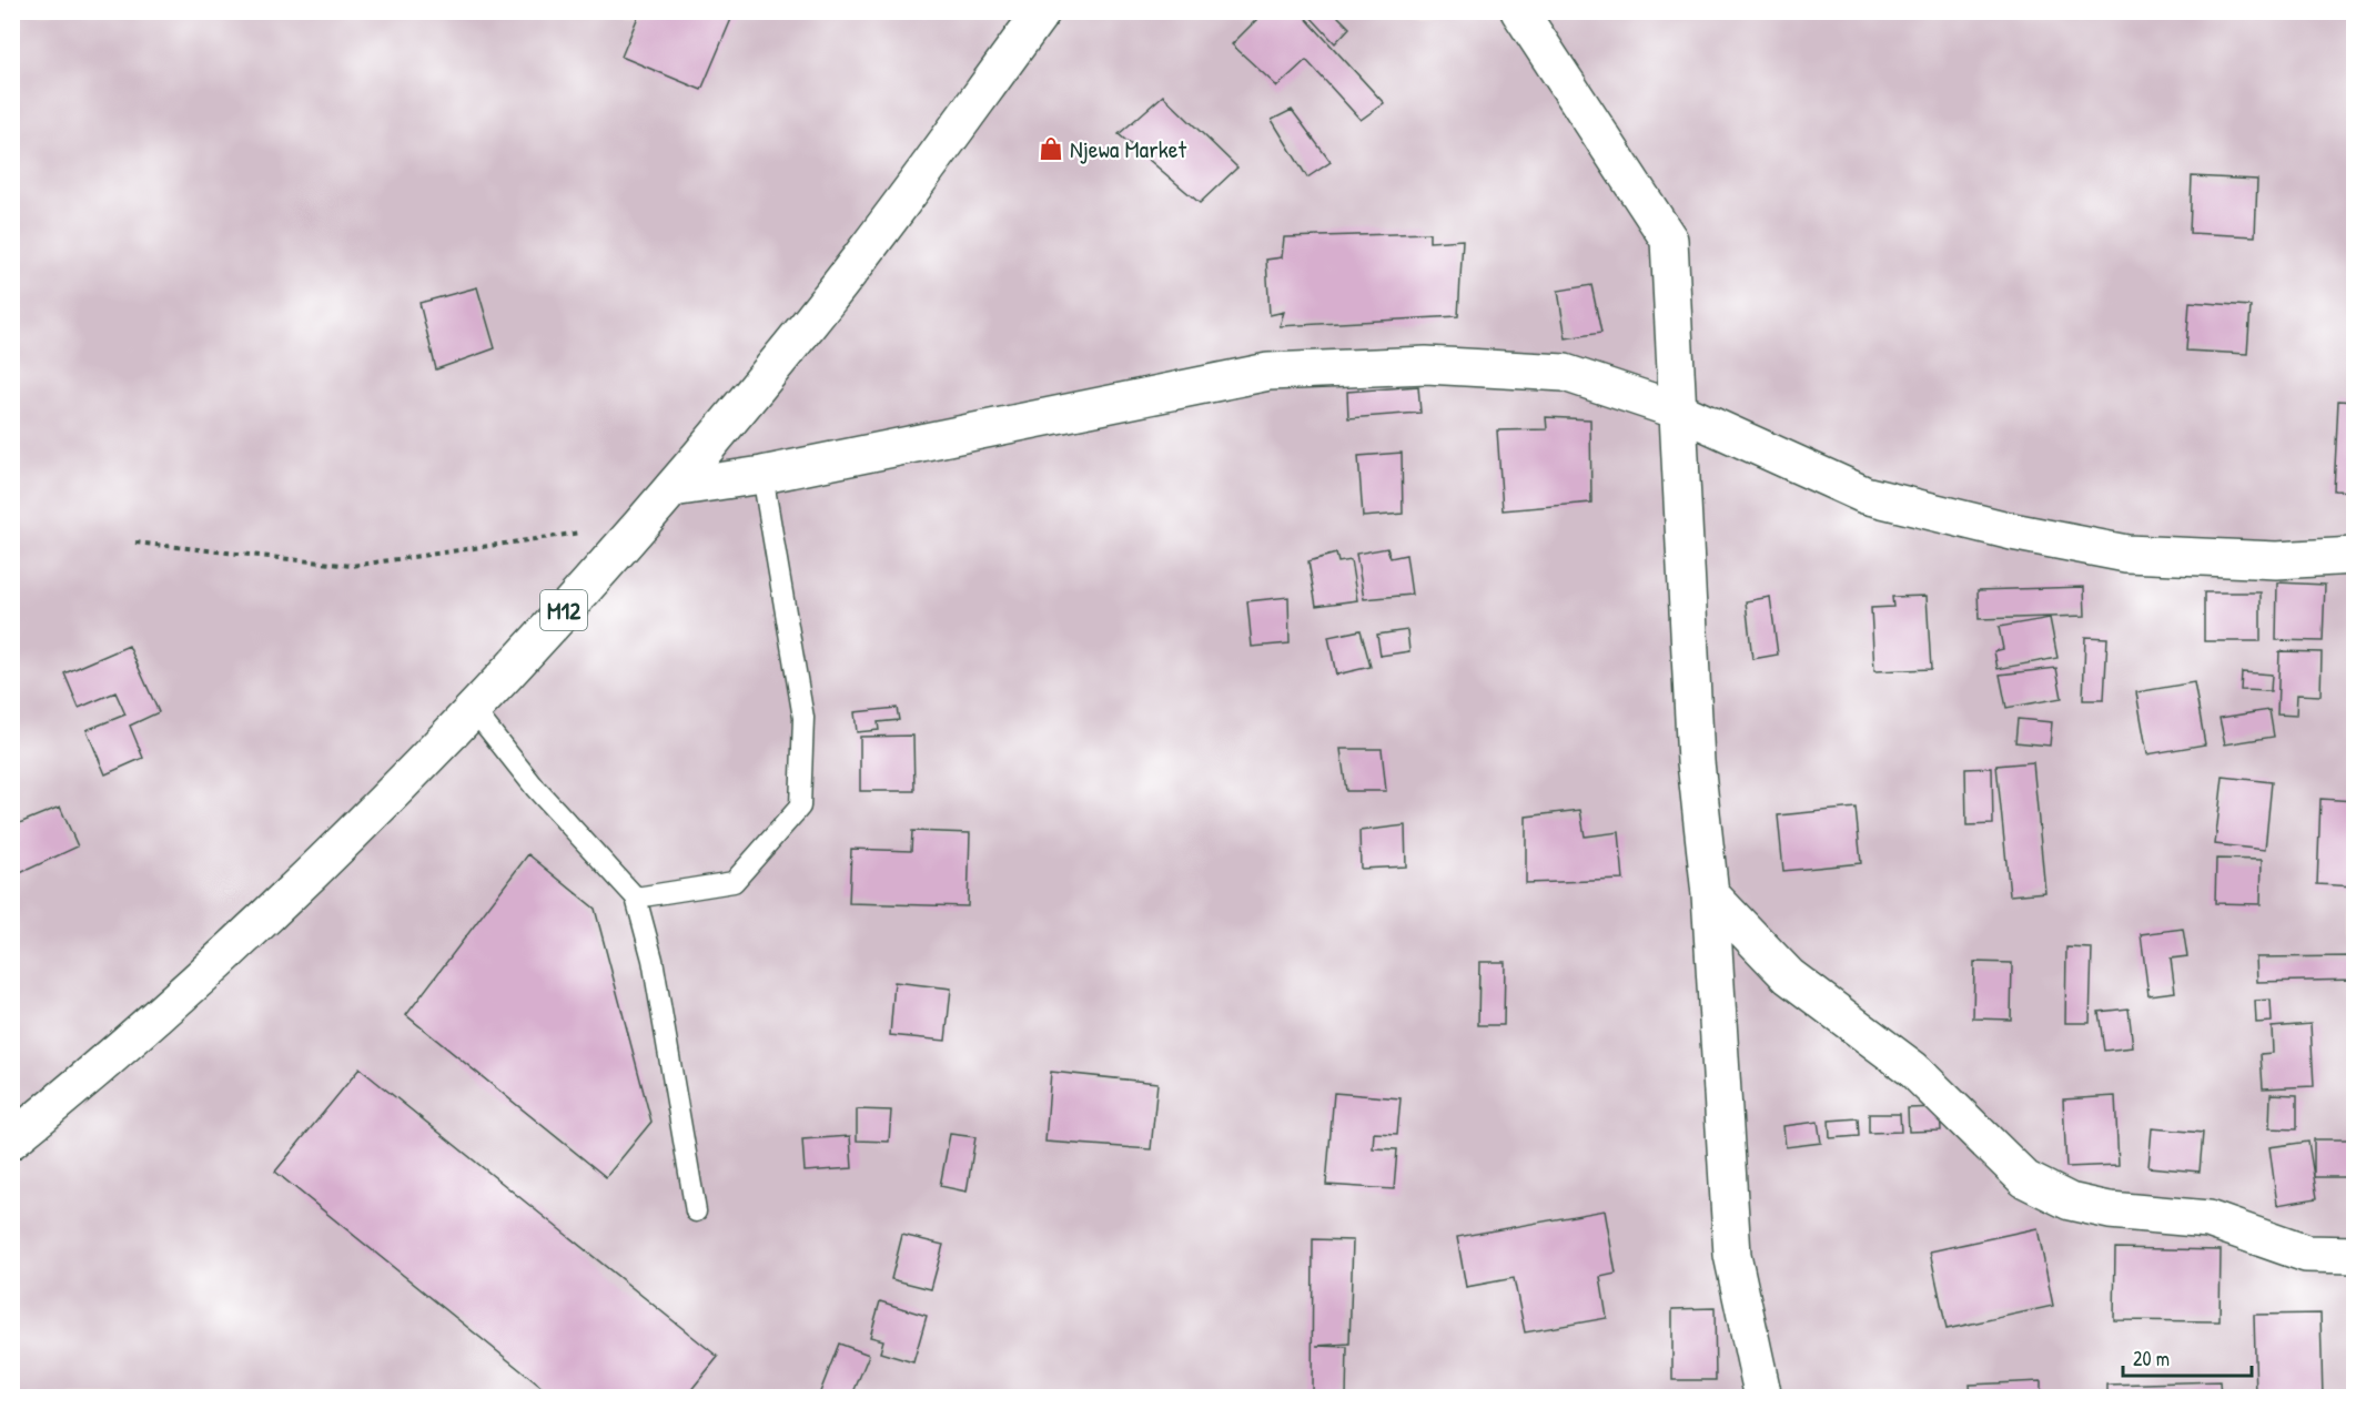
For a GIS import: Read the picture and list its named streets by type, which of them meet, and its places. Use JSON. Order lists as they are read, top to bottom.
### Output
{
  "streets": {
    "main road": ["M12"]
  },
  "places": {
    "shop": ["Njewa Market"]
  },
  "scale_bar": "20 m"
}
